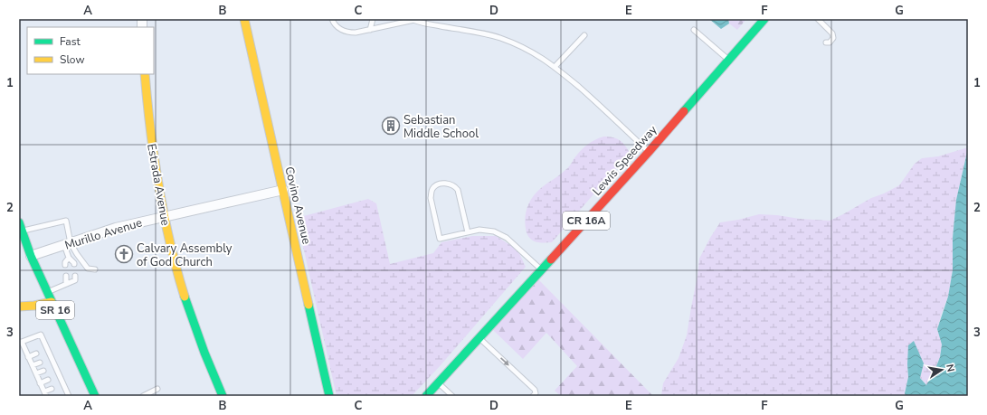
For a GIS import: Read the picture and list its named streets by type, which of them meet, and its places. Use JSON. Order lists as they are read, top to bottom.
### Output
{
  "streets": {
    "main road": [
      "Lewis Speedway",
      "Estrada Avenue",
      "Covino Avenue",
      "CR 16A",
      "SR 16"
    ],
    "street": ["Murillo Avenue"]
  },
  "crossings": [
    ["Estrada Avenue", "Murillo Avenue"],
    ["Covino Avenue", "Murillo Avenue"],
    ["Murillo Avenue", "SR 16"]
  ],
  "places": {
    "building": ["Sebastian Middle School"],
    "church": ["Calvary Assembly of God Church"]
  },
  "legend": ["Fast", "Slow"],
  "north": "right",
  "grid": {
    "columns": [
      "A",
      "B",
      "C",
      "D",
      "E",
      "F",
      "G"
    ],
    "rows": ["1", "2", "3"]
  }
}
